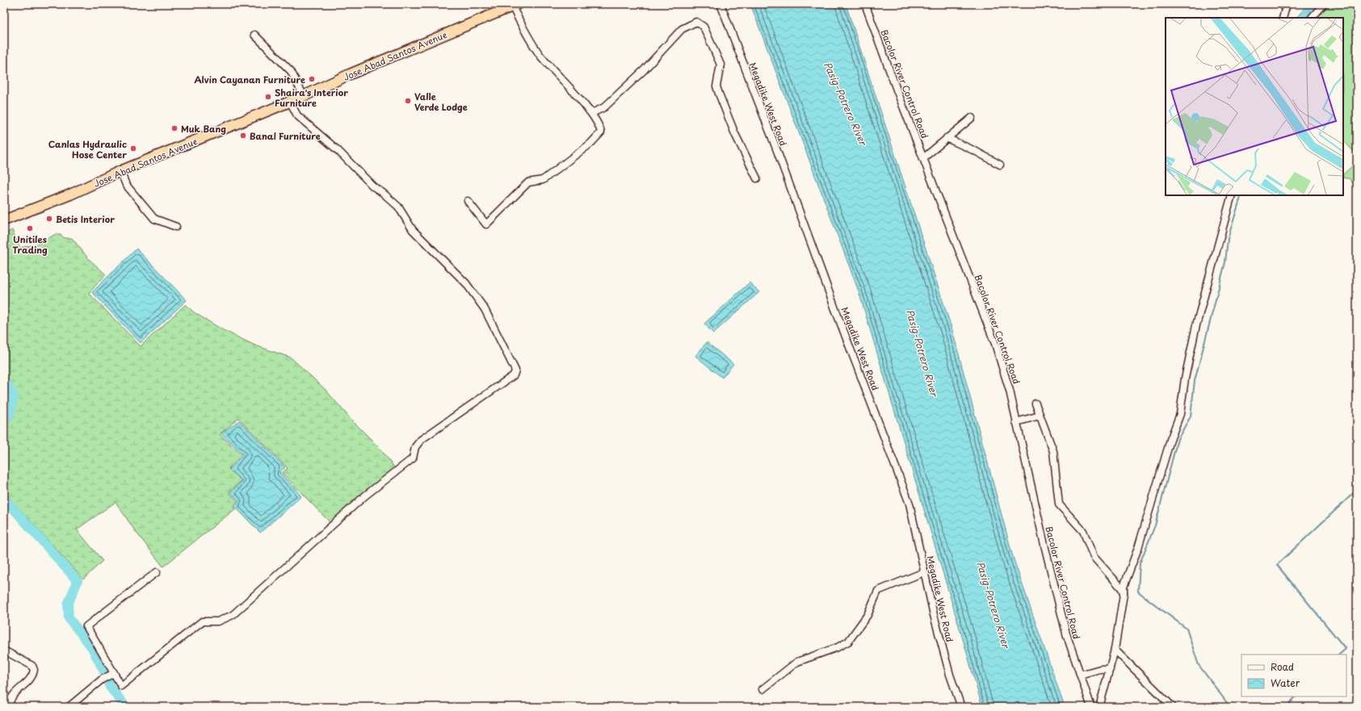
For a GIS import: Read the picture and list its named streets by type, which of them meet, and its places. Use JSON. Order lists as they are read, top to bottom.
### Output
{
  "streets": {
    "highway": ["Jose Abad Santos Avenue"],
    "street": ["Bacolor River Control Road", "Megadike West Road"]
  },
  "water": ["Pasig-Potrero River"],
  "places": [
    "Alvin Cayanan Furniture",
    "Shaira's Interior Furniture",
    "Valle Verde Lodge",
    "Muk Bang",
    "Banal Furniture",
    "Canlas Hydraulic Hose Center",
    "Betis Interior",
    "Unitiles Trading"
  ],
  "legend": ["Road", "Water"]
}
